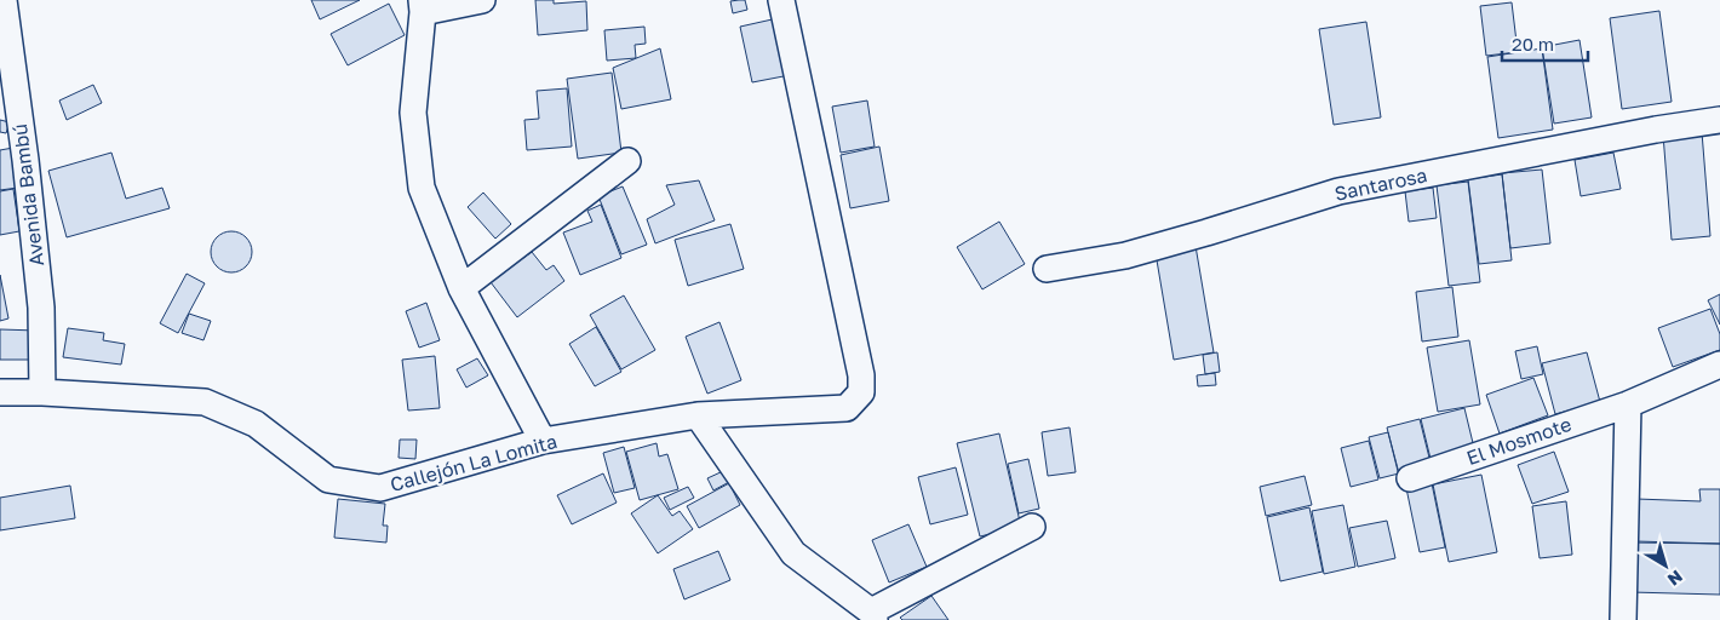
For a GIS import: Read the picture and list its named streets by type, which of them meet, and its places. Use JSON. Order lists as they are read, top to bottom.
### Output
{
  "streets": {
    "street": [
      "Santarosa",
      "Avenida Bambú",
      "El Mosmote",
      "Callejón La Lomita"
    ]
  },
  "crossings": [
    ["Avenida Bambú", "Callejón La Lomita"]
  ],
  "scale_bar": "20 m",
  "north": "bottom right"
}
